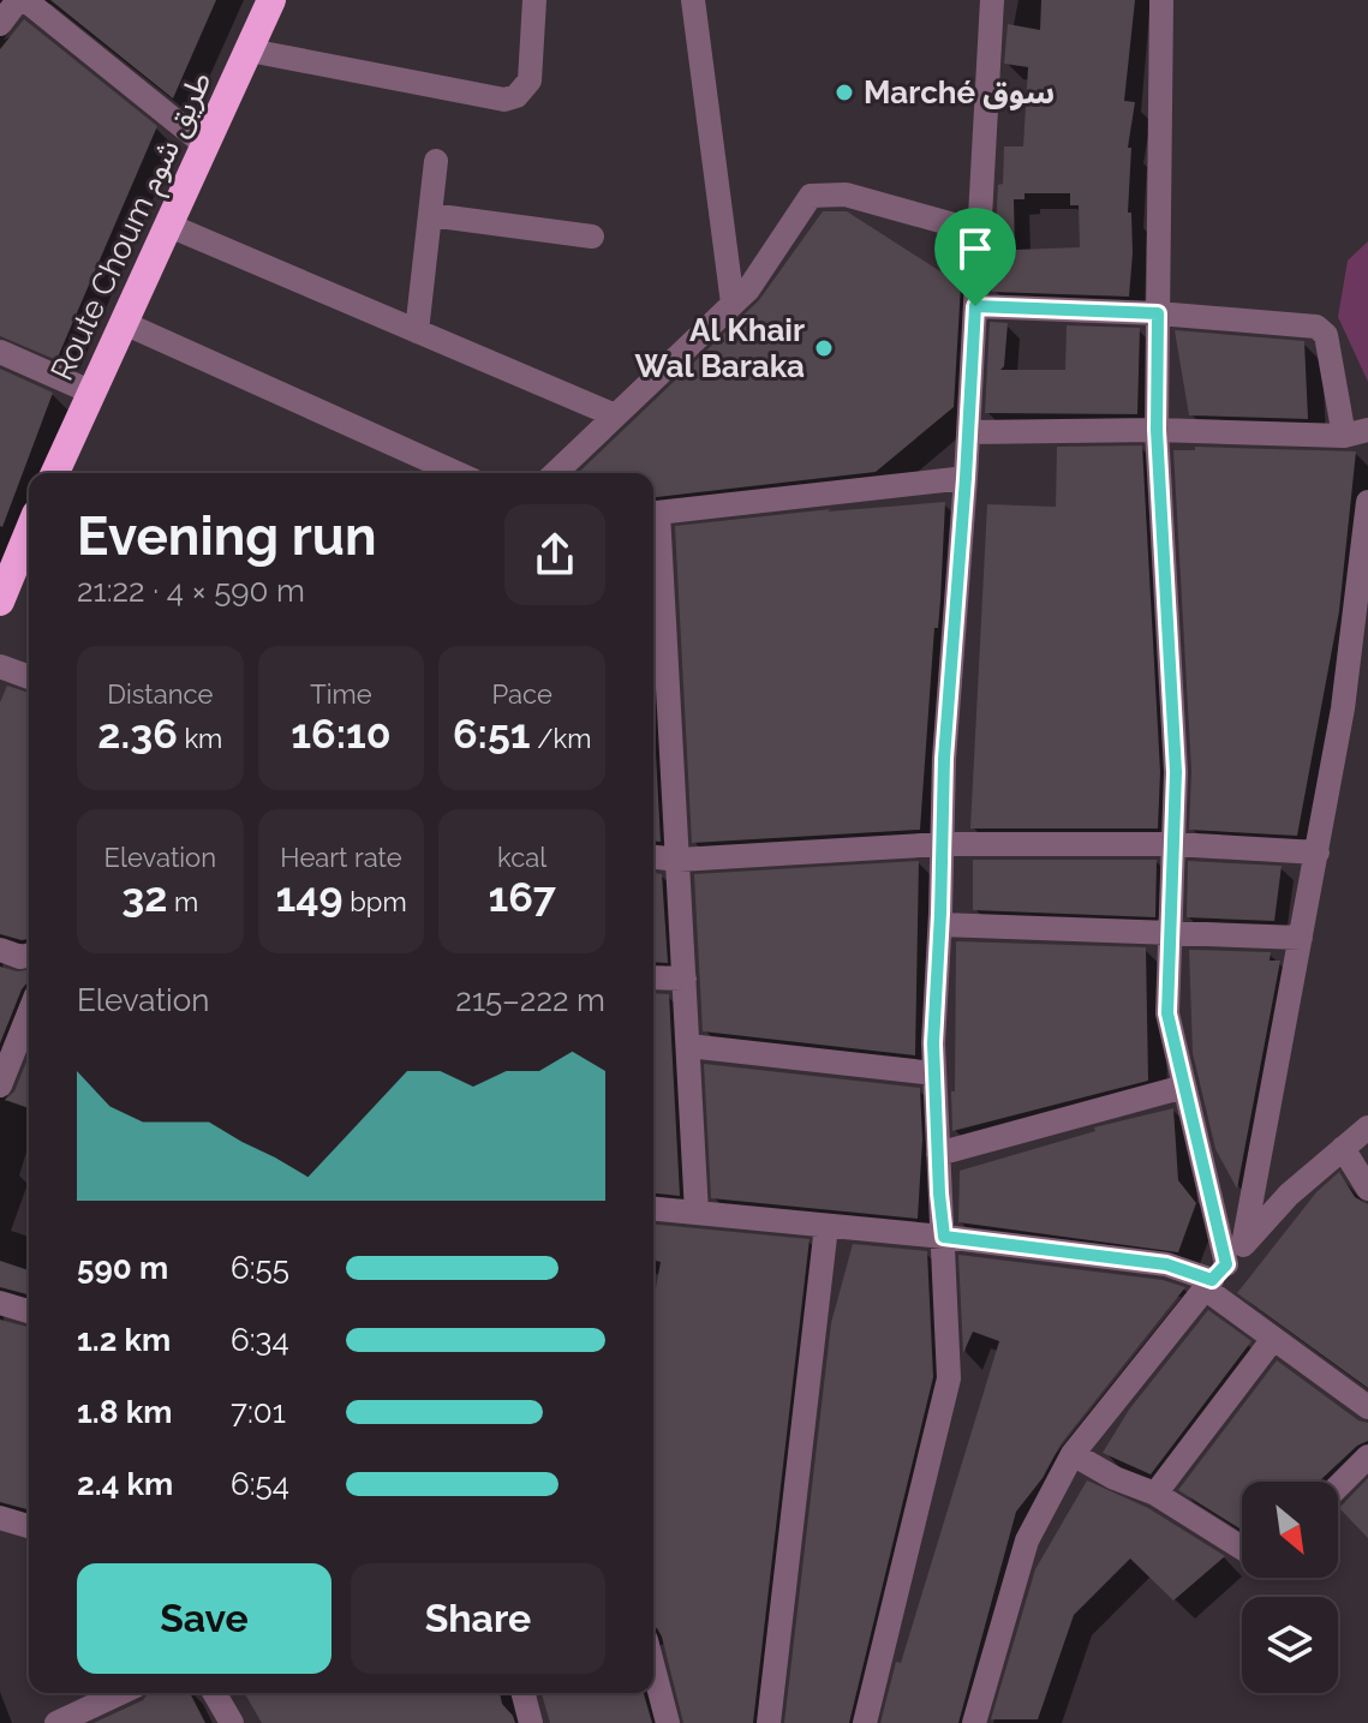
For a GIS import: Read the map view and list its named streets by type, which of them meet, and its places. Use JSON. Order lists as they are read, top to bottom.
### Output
{
  "streets": {
    "highway": ["Route Choum طريق شوم"]
  },
  "places": ["Marché سوق", "Al Khair Wal Baraka"],
  "north": "bottom right",
  "page": {
    "heading": ["Evening run", "21:22 · 4 × 590 m"],
    "stats": [
      ["Distance", "2.36 km"],
      ["Time", "16:10"],
      ["Pace", "6:51 /km"],
      ["Elevation", "32 m"],
      ["Heart rate", "149 bpm"],
      ["kcal", "167"]
    ],
    "chart": ["Elevation", "215–222 m"],
    "list": [
      {
        "name": "590 m",
        "note": "6:55"
      },
      {
        "name": "1.2 km",
        "note": "6:34"
      },
      {
        "name": "1.8 km",
        "note": "7:01"
      },
      {
        "name": "2.4 km",
        "note": "6:54"
      }
    ],
    "buttons": ["Save", "Share"]
  }
}
